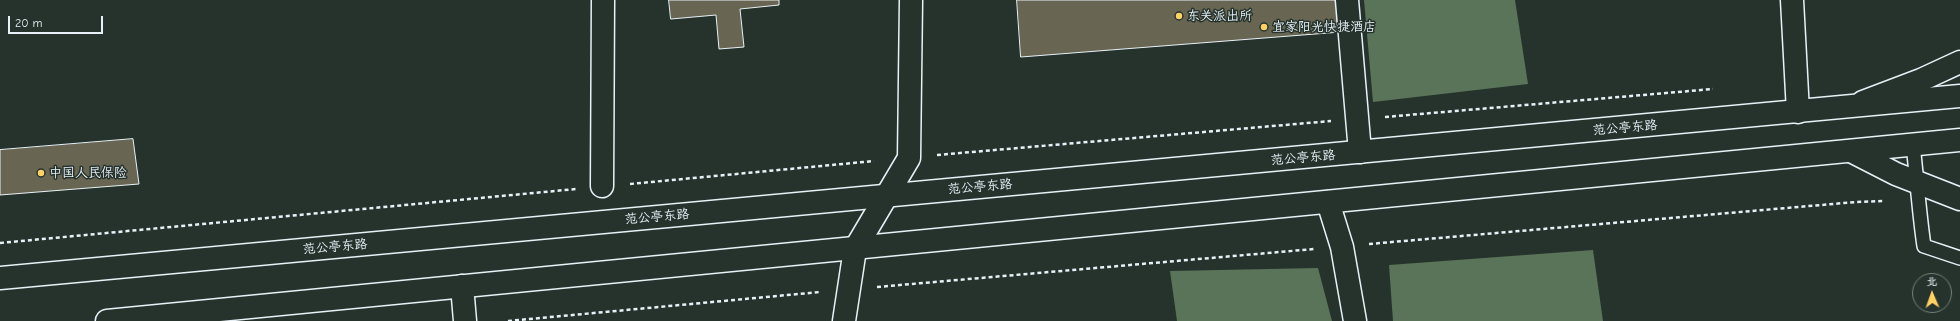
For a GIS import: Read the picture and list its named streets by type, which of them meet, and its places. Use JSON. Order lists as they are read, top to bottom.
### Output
{
  "streets": {
    "main road": ["范公亭东路"]
  },
  "places": ["东关派出所", "宜家阳光快捷酒店", "中国人民保险"],
  "scale_bar": "20 m",
  "north": "top"
}
